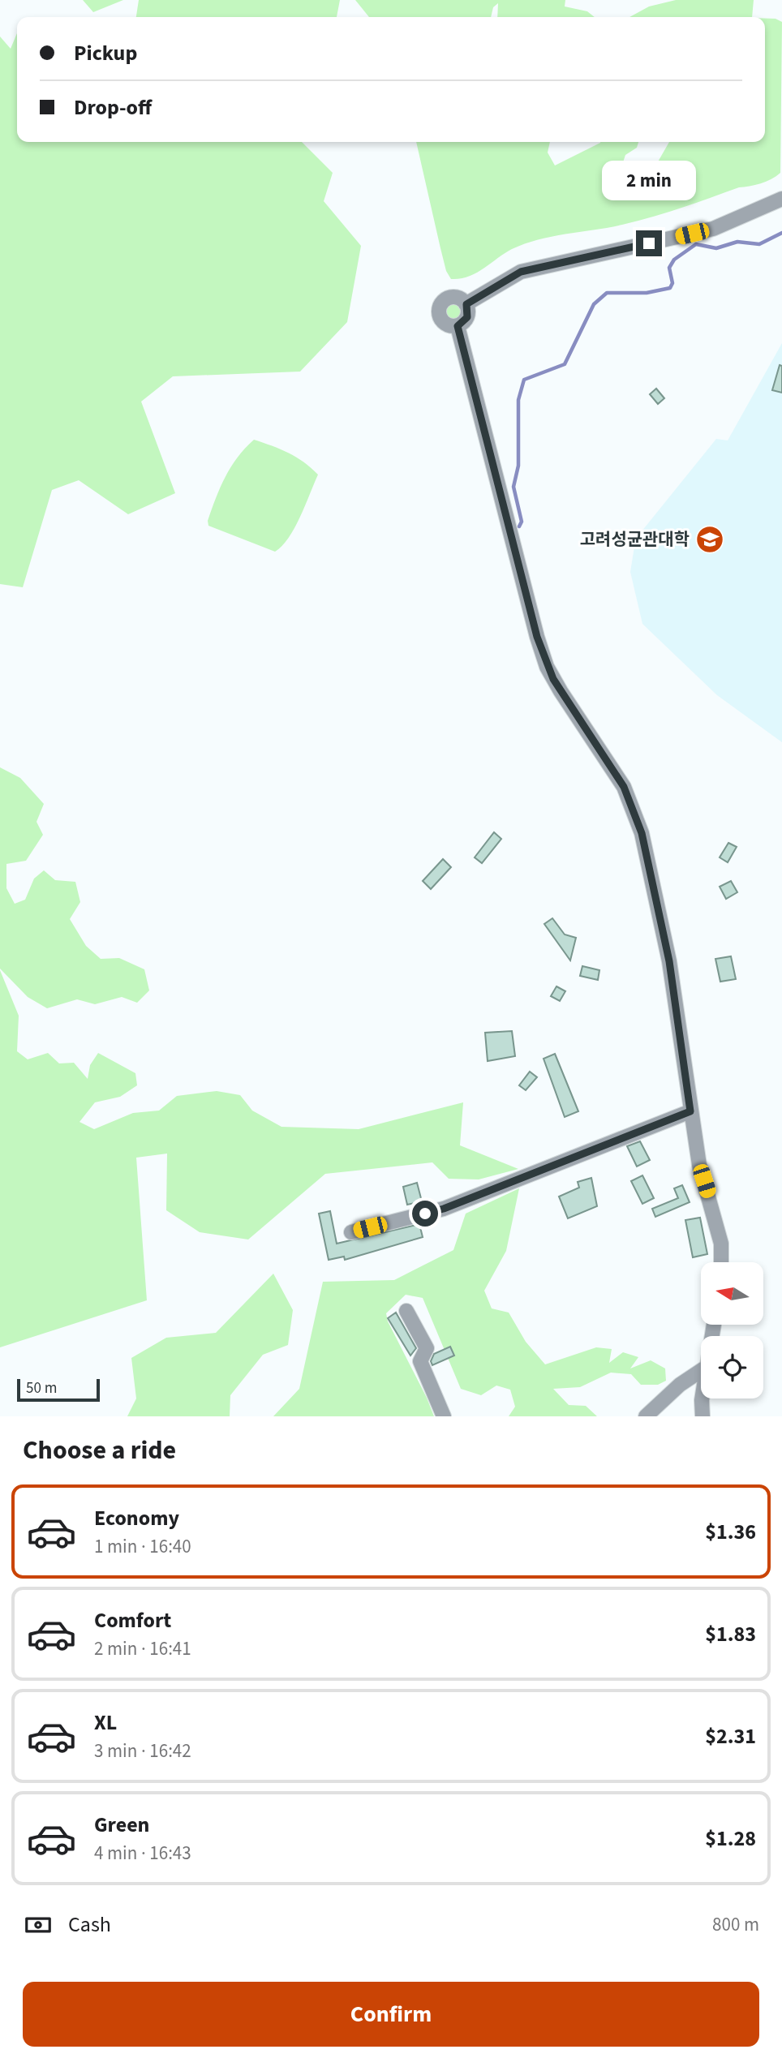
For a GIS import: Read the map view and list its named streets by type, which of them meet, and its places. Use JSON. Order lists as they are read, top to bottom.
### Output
{
  "places": {
    "school or university": ["고려성균관대학"]
  },
  "scale_bar": "50 m",
  "north": "left",
  "page": {
    "banner": ["Pickup", "Drop-off"],
    "bubble": "2 min",
    "scale": "50 m",
    "heading": "Choose a ride",
    "list": [
      {
        "name": "Economy",
        "note": "1 min · 16:40",
        "value": "$1.36"
      },
      {
        "name": "Comfort",
        "note": "2 min · 16:41",
        "value": "$1.83"
      },
      {
        "name": "XL",
        "note": "3 min · 16:42",
        "value": "$2.31"
      },
      {
        "name": "Green",
        "note": "4 min · 16:43",
        "value": "$1.28"
      }
    ],
    "pay": ["Cash", "800 m"],
    "buttons": "Confirm"
  }
}
